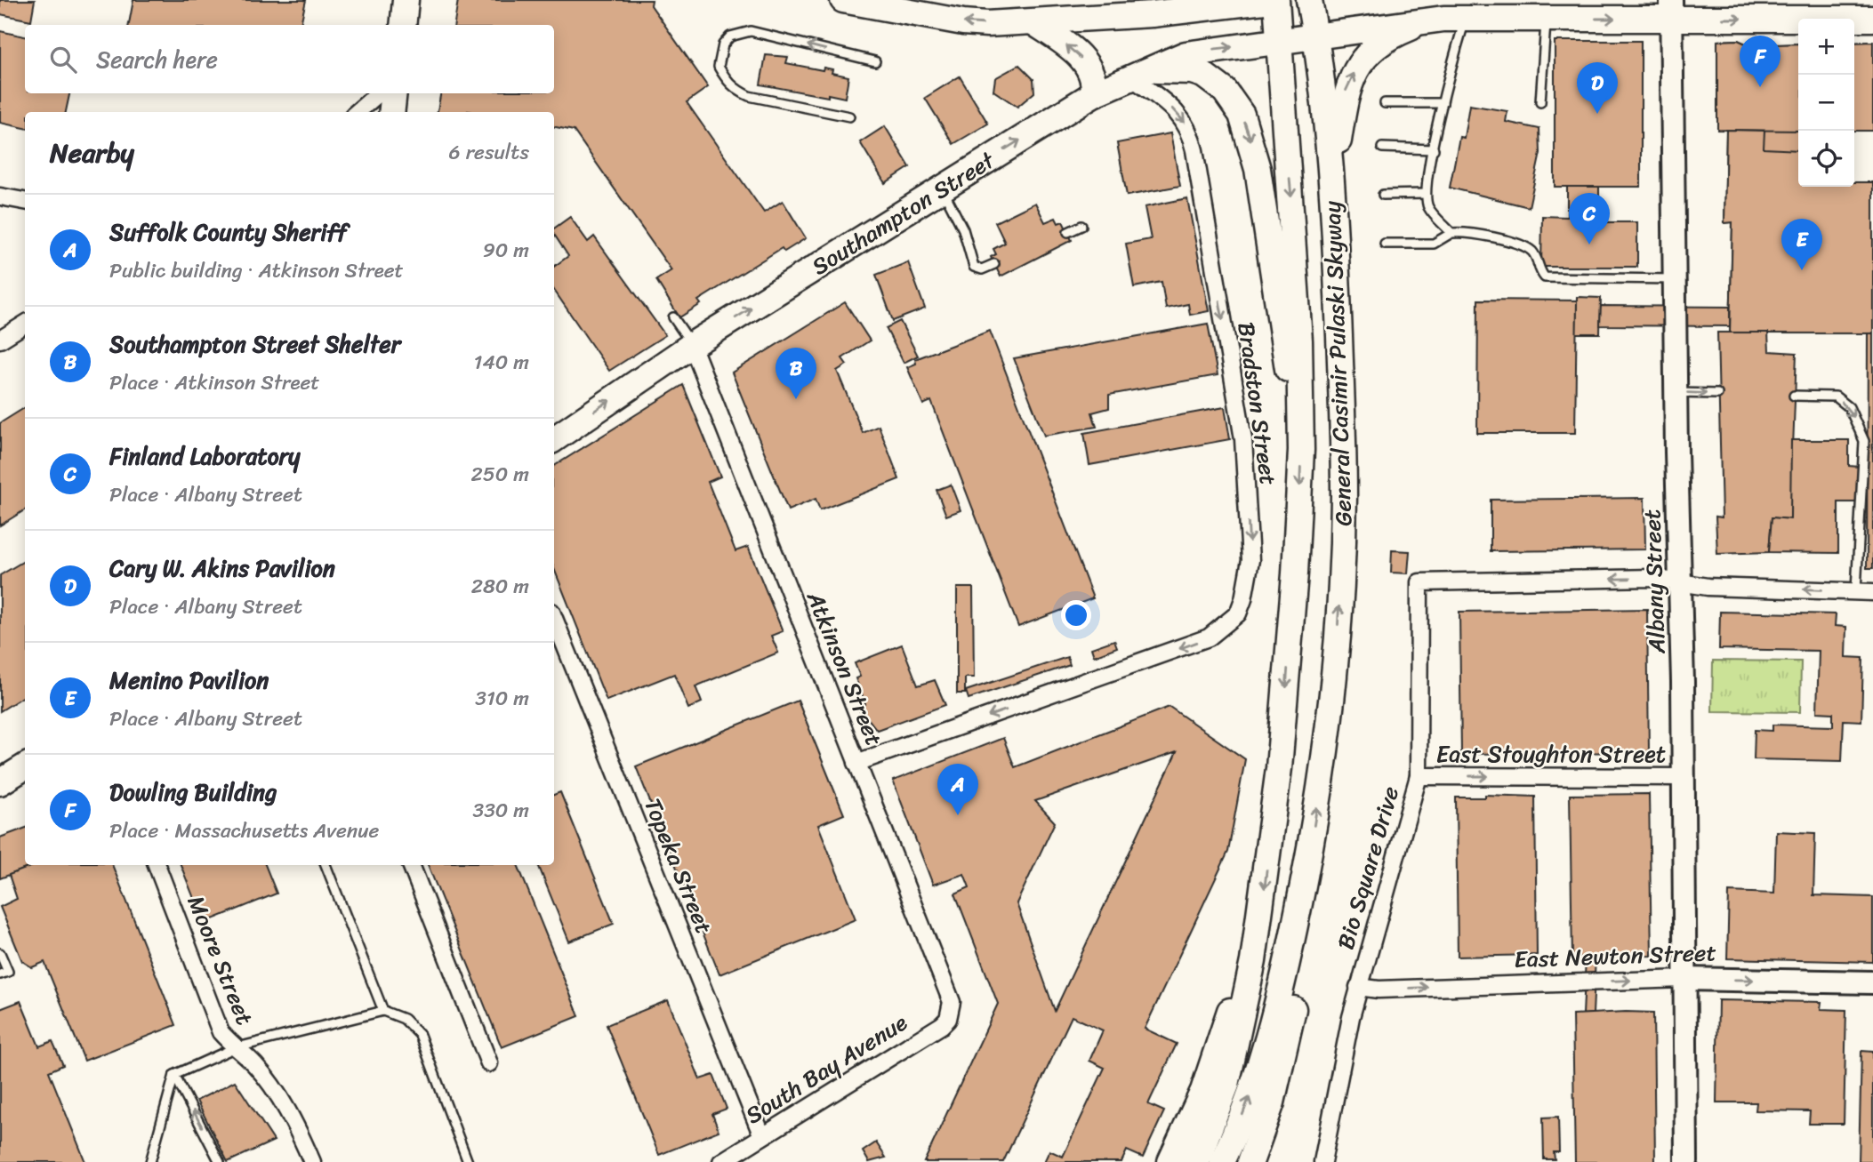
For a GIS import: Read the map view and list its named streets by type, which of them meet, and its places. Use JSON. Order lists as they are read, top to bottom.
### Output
{
  "streets": {
    "main road": [
      "Southampton Street",
      "General Casimir Pulaski Skyway",
      "Albany Street",
      "East Newton Street"
    ],
    "street": [
      "Bradston Street",
      "Atkinson Street",
      "East Stoughton Street",
      "Topeka Street",
      "Bio Square Drive",
      "Moore Street",
      "South Bay Avenue"
    ]
  },
  "crossings": [
    ["Southampton Street", "General Casimir Pulaski Skyway"],
    ["Southampton Street", "Bradston Street"],
    ["Southampton Street", "Atkinson Street"],
    ["Bradston Street", "Atkinson Street"],
    ["Albany Street", "East Stoughton Street"],
    ["Albany Street", "Bio Square Drive"],
    ["Albany Street", "East Newton Street"],
    ["Atkinson Street", "South Bay Avenue"],
    ["East Stoughton Street", "Bio Square Drive"],
    ["Topeka Street", "South Bay Avenue"],
    ["Bio Square Drive", "East Newton Street"]
  ],
  "one_way": ["Southampton Street", "East Stoughton Street", "East Newton Street"],
  "page": {
    "map_buttons": ["+", "−"],
    "search": "Search here",
    "pins": [
      "F",
      "D",
      "C",
      "E",
      "B",
      "A"
    ],
    "heading": ["Nearby", "6 results"],
    "list": [
      {
        "mark": "A",
        "name": "Suffolk County Sheriff",
        "note": "Public building · Atkinson Street",
        "value": "90 m"
      },
      {
        "mark": "B",
        "name": "Southampton Street Shelter",
        "note": "Place · Atkinson Street",
        "value": "140 m"
      },
      {
        "mark": "C",
        "name": "Finland Laboratory",
        "note": "Place · Albany Street",
        "value": "250 m"
      },
      {
        "mark": "D",
        "name": "Cary W. Akins Pavilion",
        "note": "Place · Albany Street",
        "value": "280 m"
      },
      {
        "mark": "E",
        "name": "Menino Pavilion",
        "note": "Place · Albany Street",
        "value": "310 m"
      },
      {
        "mark": "F",
        "name": "Dowling Building",
        "note": "Place · Massachusetts Avenue",
        "value": "330 m"
      }
    ]
  }
}
